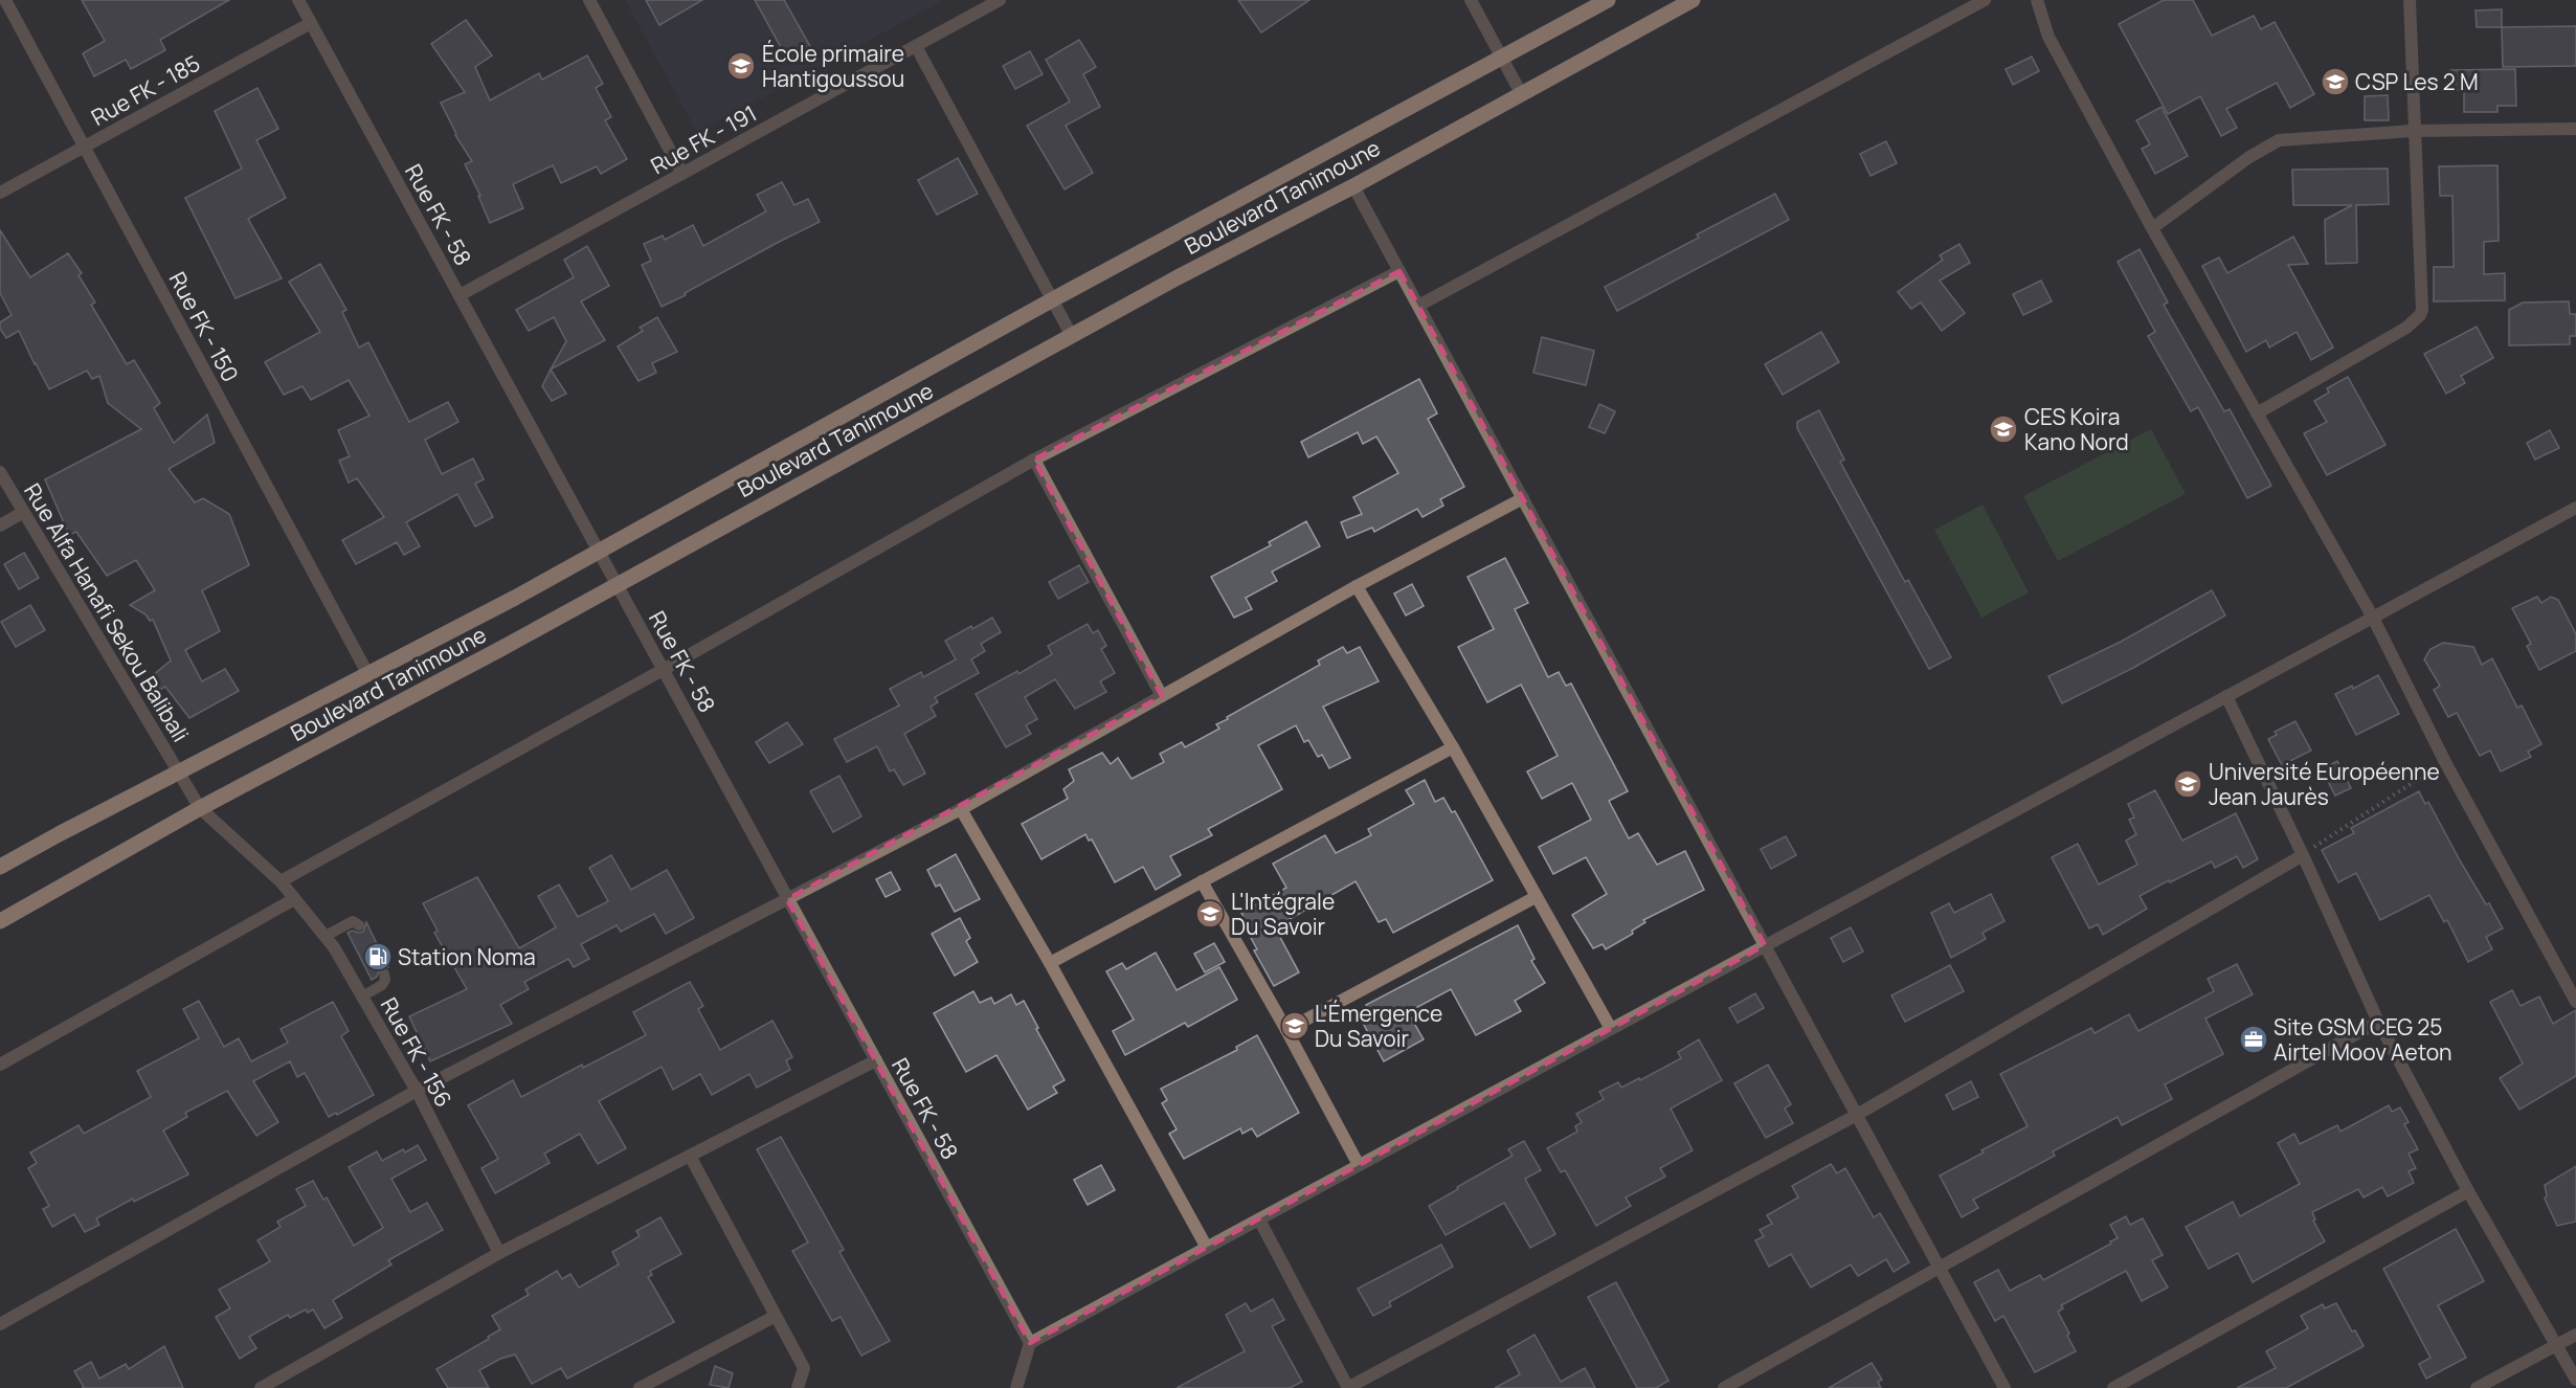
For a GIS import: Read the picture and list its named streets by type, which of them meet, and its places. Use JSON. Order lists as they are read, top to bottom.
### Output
{
  "streets": {
    "main road": ["Boulevard Tanimoune"],
    "street": [
      "Rue FK - 185",
      "Rue FK - 191",
      "Rue FK - 58",
      "Rue FK - 150",
      "Rue Alfa Hanafi Sekou Balibali",
      "Rue FK - 156"
    ]
  },
  "crossings": [
    ["Rue FK - 185", "Rue FK - 58"],
    ["Rue FK - 185", "Rue FK - 150"],
    ["Rue FK - 191", "Rue FK - 58"],
    ["Boulevard Tanimoune", "Rue FK - 58"],
    ["Boulevard Tanimoune", "Rue FK - 150"],
    ["Boulevard Tanimoune", "Rue Alfa Hanafi Sekou Balibali"],
    ["Boulevard Tanimoune", "Rue FK - 156"],
    ["Rue Alfa Hanafi Sekou Balibali", "Rue FK - 156"]
  ],
  "places": {
    "school or university": [
      "École primaire Hantigoussou",
      "CSP Les 2 M",
      "CES Koira Kano Nord",
      "Université Européenne Jean Jaurès",
      "L'Intégrale Du Savoir",
      "L'Émergence Du Savoir"
    ],
    "fuel station": ["Station Noma"],
    "office": ["Site GSM CEG 25 Airtel Moov Aeton"]
  }
}
